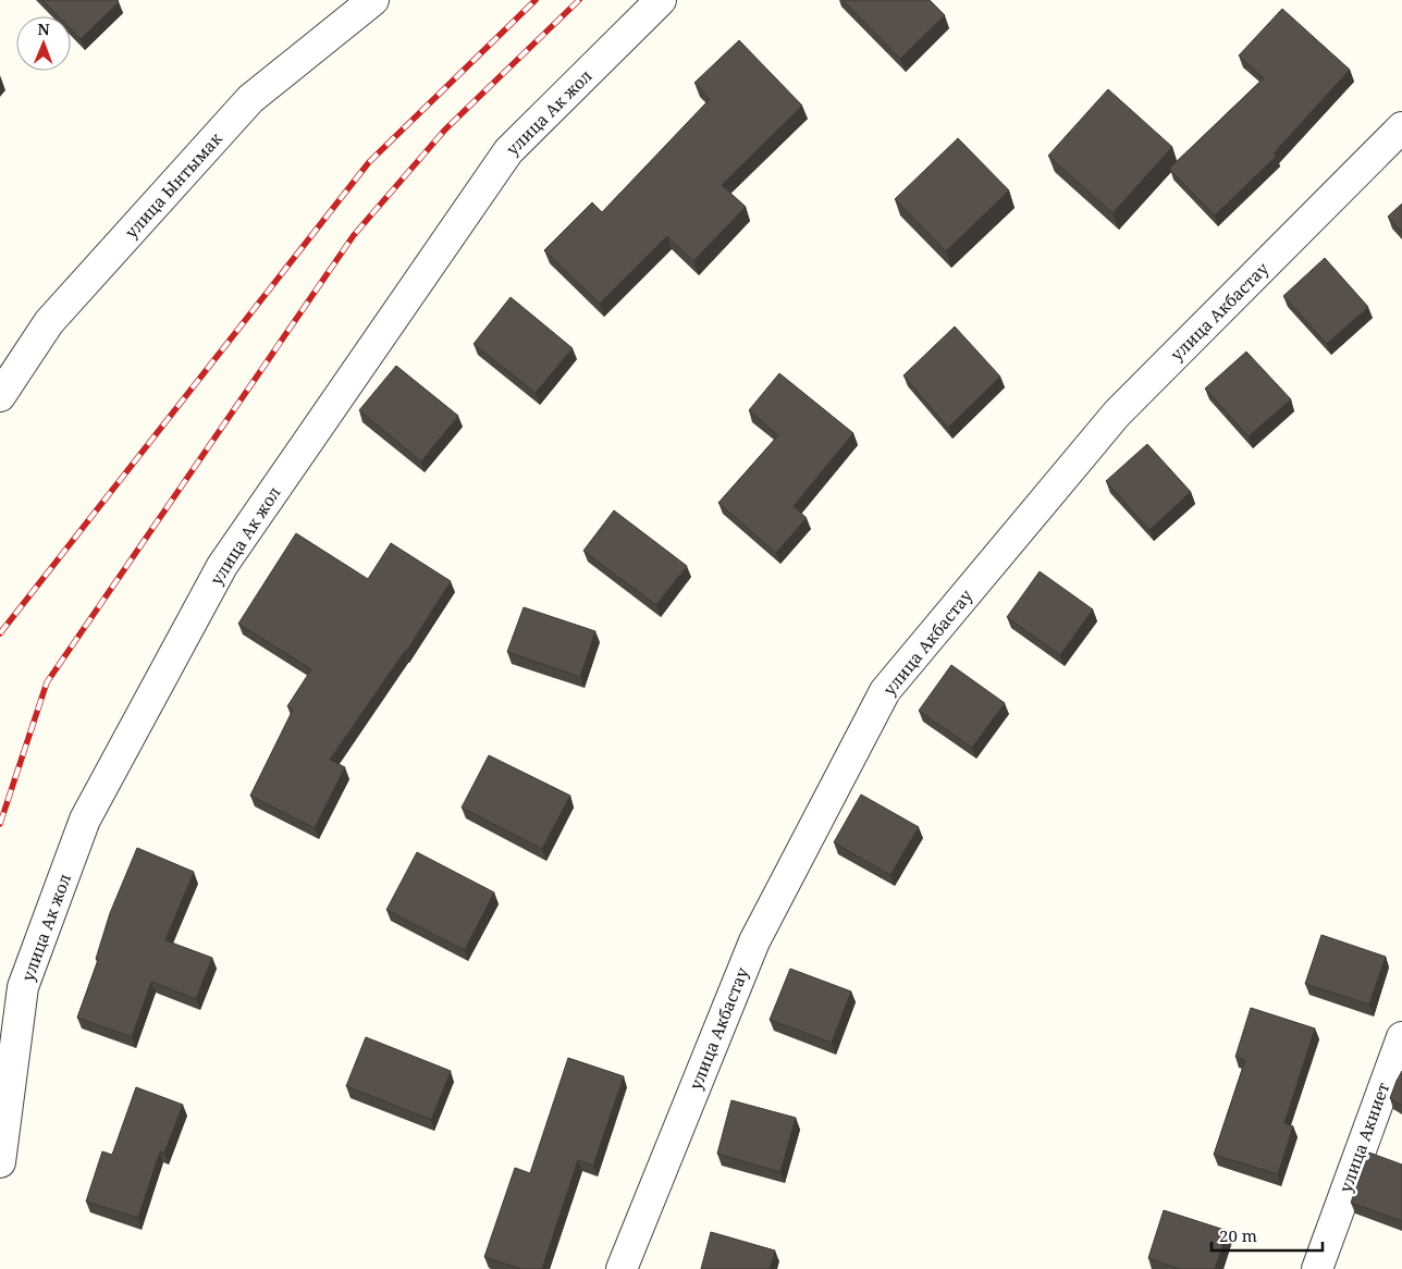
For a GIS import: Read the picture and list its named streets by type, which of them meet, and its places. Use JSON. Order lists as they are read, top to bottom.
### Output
{
  "streets": {
    "street": [
      "улица Ак жол",
      "улица Ынтымак",
      "улица Акбастау",
      "улица Акниет"
    ]
  },
  "scale_bar": "20 m",
  "north": "top"
}
